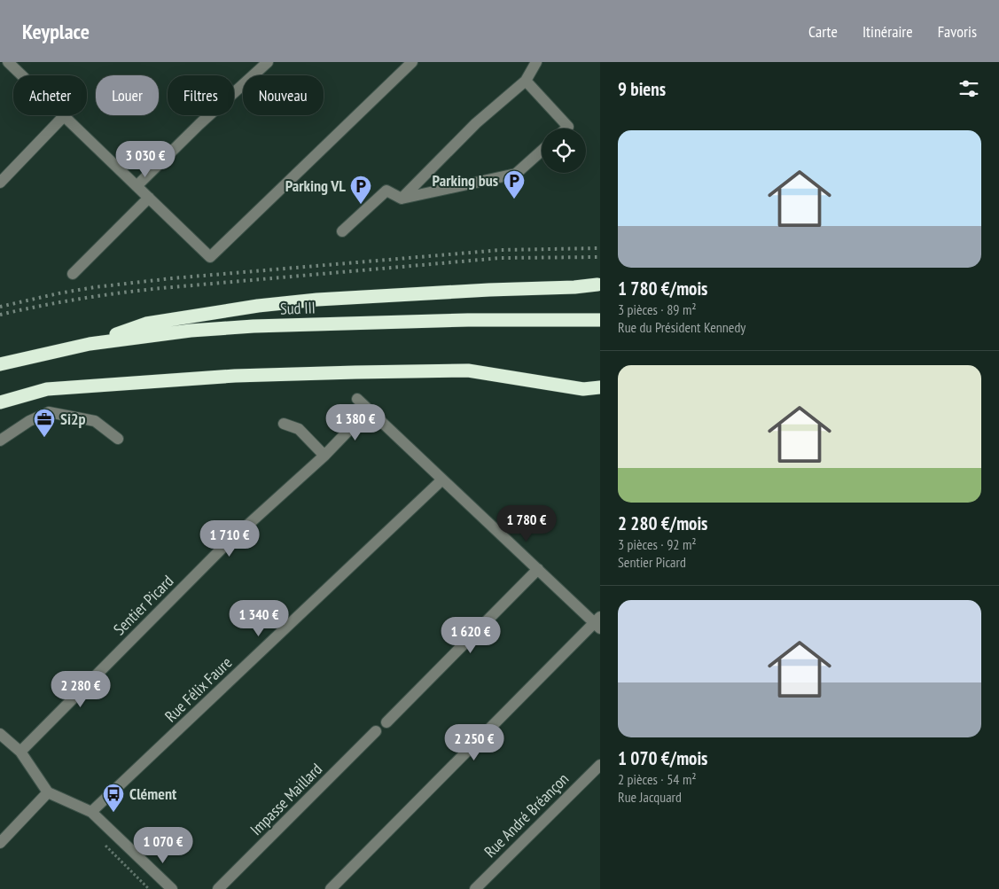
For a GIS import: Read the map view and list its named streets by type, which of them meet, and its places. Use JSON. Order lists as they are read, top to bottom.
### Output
{
  "streets": {
    "highway": ["Sud III"],
    "street": [
      "Sentier Picard",
      "Rue Félix Faure",
      "Impasse Maillard",
      "Rue André Bréançon"
    ]
  },
  "places": {
    "parking": ["Parking bus", "Parking VL"],
    "office": ["Si2p"],
    "bus stop": ["Clément"]
  },
  "page": {
    "header": "Keyplace",
    "nav": ["Carte", "Itinéraire", "Favoris"],
    "heading": "9 biens",
    "chip": [
      "Acheter",
      "Louer",
      "Filtres",
      "Nouveau"
    ],
    "list": [
      {
        "name": "1 780 €/mois",
        "note": "3 pièces · 89 m² · Rue du Président Kennedy"
      },
      {
        "name": "2 280 €/mois",
        "note": "3 pièces · 92 m² · Sentier Picard"
      },
      {
        "name": "1 070 €/mois",
        "note": "2 pièces · 54 m² · Rue Jacquard"
      }
    ],
    "price": [
      "3 030 €",
      "1 380 €",
      "1 780 €",
      "1 710 €",
      "1 340 €",
      "1 620 €",
      "2 280 €",
      "2 250 €",
      "1 070 €"
    ]
  }
}
